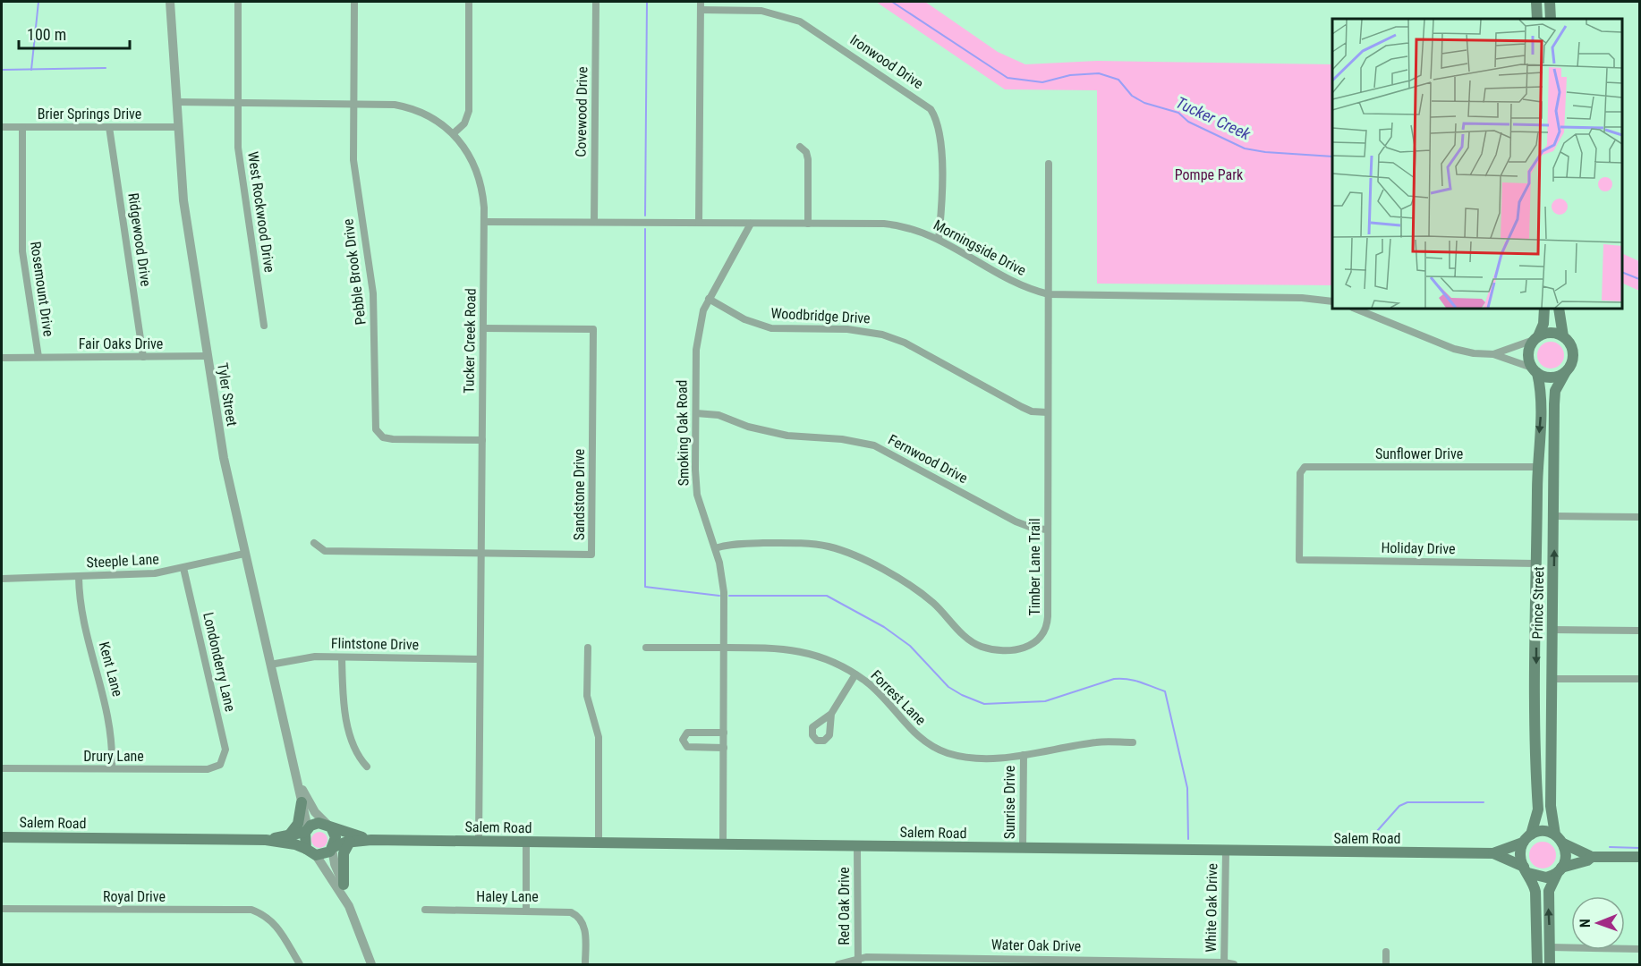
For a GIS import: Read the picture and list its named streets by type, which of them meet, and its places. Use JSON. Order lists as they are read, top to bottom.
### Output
{
  "streets": {
    "main road": ["Prince Street", "Salem Road"],
    "street": [
      "Ironwood Drive",
      "Covewood Drive",
      "Brier Springs Drive",
      "West Rockwood Drive",
      "Ridgewood Drive",
      "Morningside Drive",
      "Pebble Brook Drive",
      "Rosemount Drive",
      "Woodbridge Drive",
      "Tucker Creek Road",
      "Fair Oaks Drive",
      "Tyler Street",
      "Smoking Oak Road",
      "Sunflower Drive",
      "Fernwood Drive",
      "Sandstone Drive",
      "Holiday Drive",
      "Steeple Lane",
      "Timber Lane Trail",
      "Flintstone Drive",
      "Londonderry Lane",
      "Kent Lane",
      "Forrest Lane",
      "Drury Lane",
      "Sunrise Drive",
      "Royal Drive",
      "Haley Lane",
      "Red Oak Drive",
      "White Oak Drive",
      "Water Oak Drive"
    ]
  },
  "crossings": [
    ["Ironwood Drive", "Morningside Drive"],
    ["Covewood Drive", "Morningside Drive"],
    ["Brier Springs Drive", "Ridgewood Drive"],
    ["Brier Springs Drive", "Rosemount Drive"],
    ["Brier Springs Drive", "Tyler Street"],
    ["West Rockwood Drive", "Tucker Creek Road"],
    ["Ridgewood Drive", "Fair Oaks Drive"],
    ["Morningside Drive", "Tucker Creek Road"],
    ["Morningside Drive", "Smoking Oak Road"],
    ["Morningside Drive", "Timber Lane Trail"],
    ["Pebble Brook Drive", "Tucker Creek Road"],
    ["Rosemount Drive", "Fair Oaks Drive"],
    ["Woodbridge Drive", "Smoking Oak Road"],
    ["Woodbridge Drive", "Timber Lane Trail"],
    ["Tucker Creek Road", "Tyler Street"],
    ["Tucker Creek Road", "Sandstone Drive"],
    ["Tucker Creek Road", "Flintstone Drive"],
    ["Tucker Creek Road", "Salem Road"],
    ["Fair Oaks Drive", "Tyler Street"],
    ["Tyler Street", "Steeple Lane"],
    ["Tyler Street", "Flintstone Drive"],
    ["Tyler Street", "Salem Road"],
    ["Smoking Oak Road", "Fernwood Drive"],
    ["Smoking Oak Road", "Timber Lane Trail"],
    ["Smoking Oak Road", "Forrest Lane"],
    ["Smoking Oak Road", "Salem Road"],
    ["Sunflower Drive", "Holiday Drive"],
    ["Sunflower Drive", "Prince Street"],
    ["Fernwood Drive", "Timber Lane Trail"],
    ["Holiday Drive", "Prince Street"],
    ["Steeple Lane", "Londonderry Lane"],
    ["Steeple Lane", "Kent Lane"],
    ["Prince Street", "Salem Road"],
    ["Londonderry Lane", "Drury Lane"],
    ["Kent Lane", "Drury Lane"],
    ["Forrest Lane", "Sunrise Drive"],
    ["Sunrise Drive", "Salem Road"],
    ["Salem Road", "Red Oak Drive"],
    ["Salem Road", "White Oak Drive"],
    ["Red Oak Drive", "Water Oak Drive"],
    ["White Oak Drive", "Water Oak Drive"]
  ],
  "water": ["Tucker Creek"],
  "parks": ["Pompe Park"],
  "scale_bar": "100 m",
  "north": "left"
}
